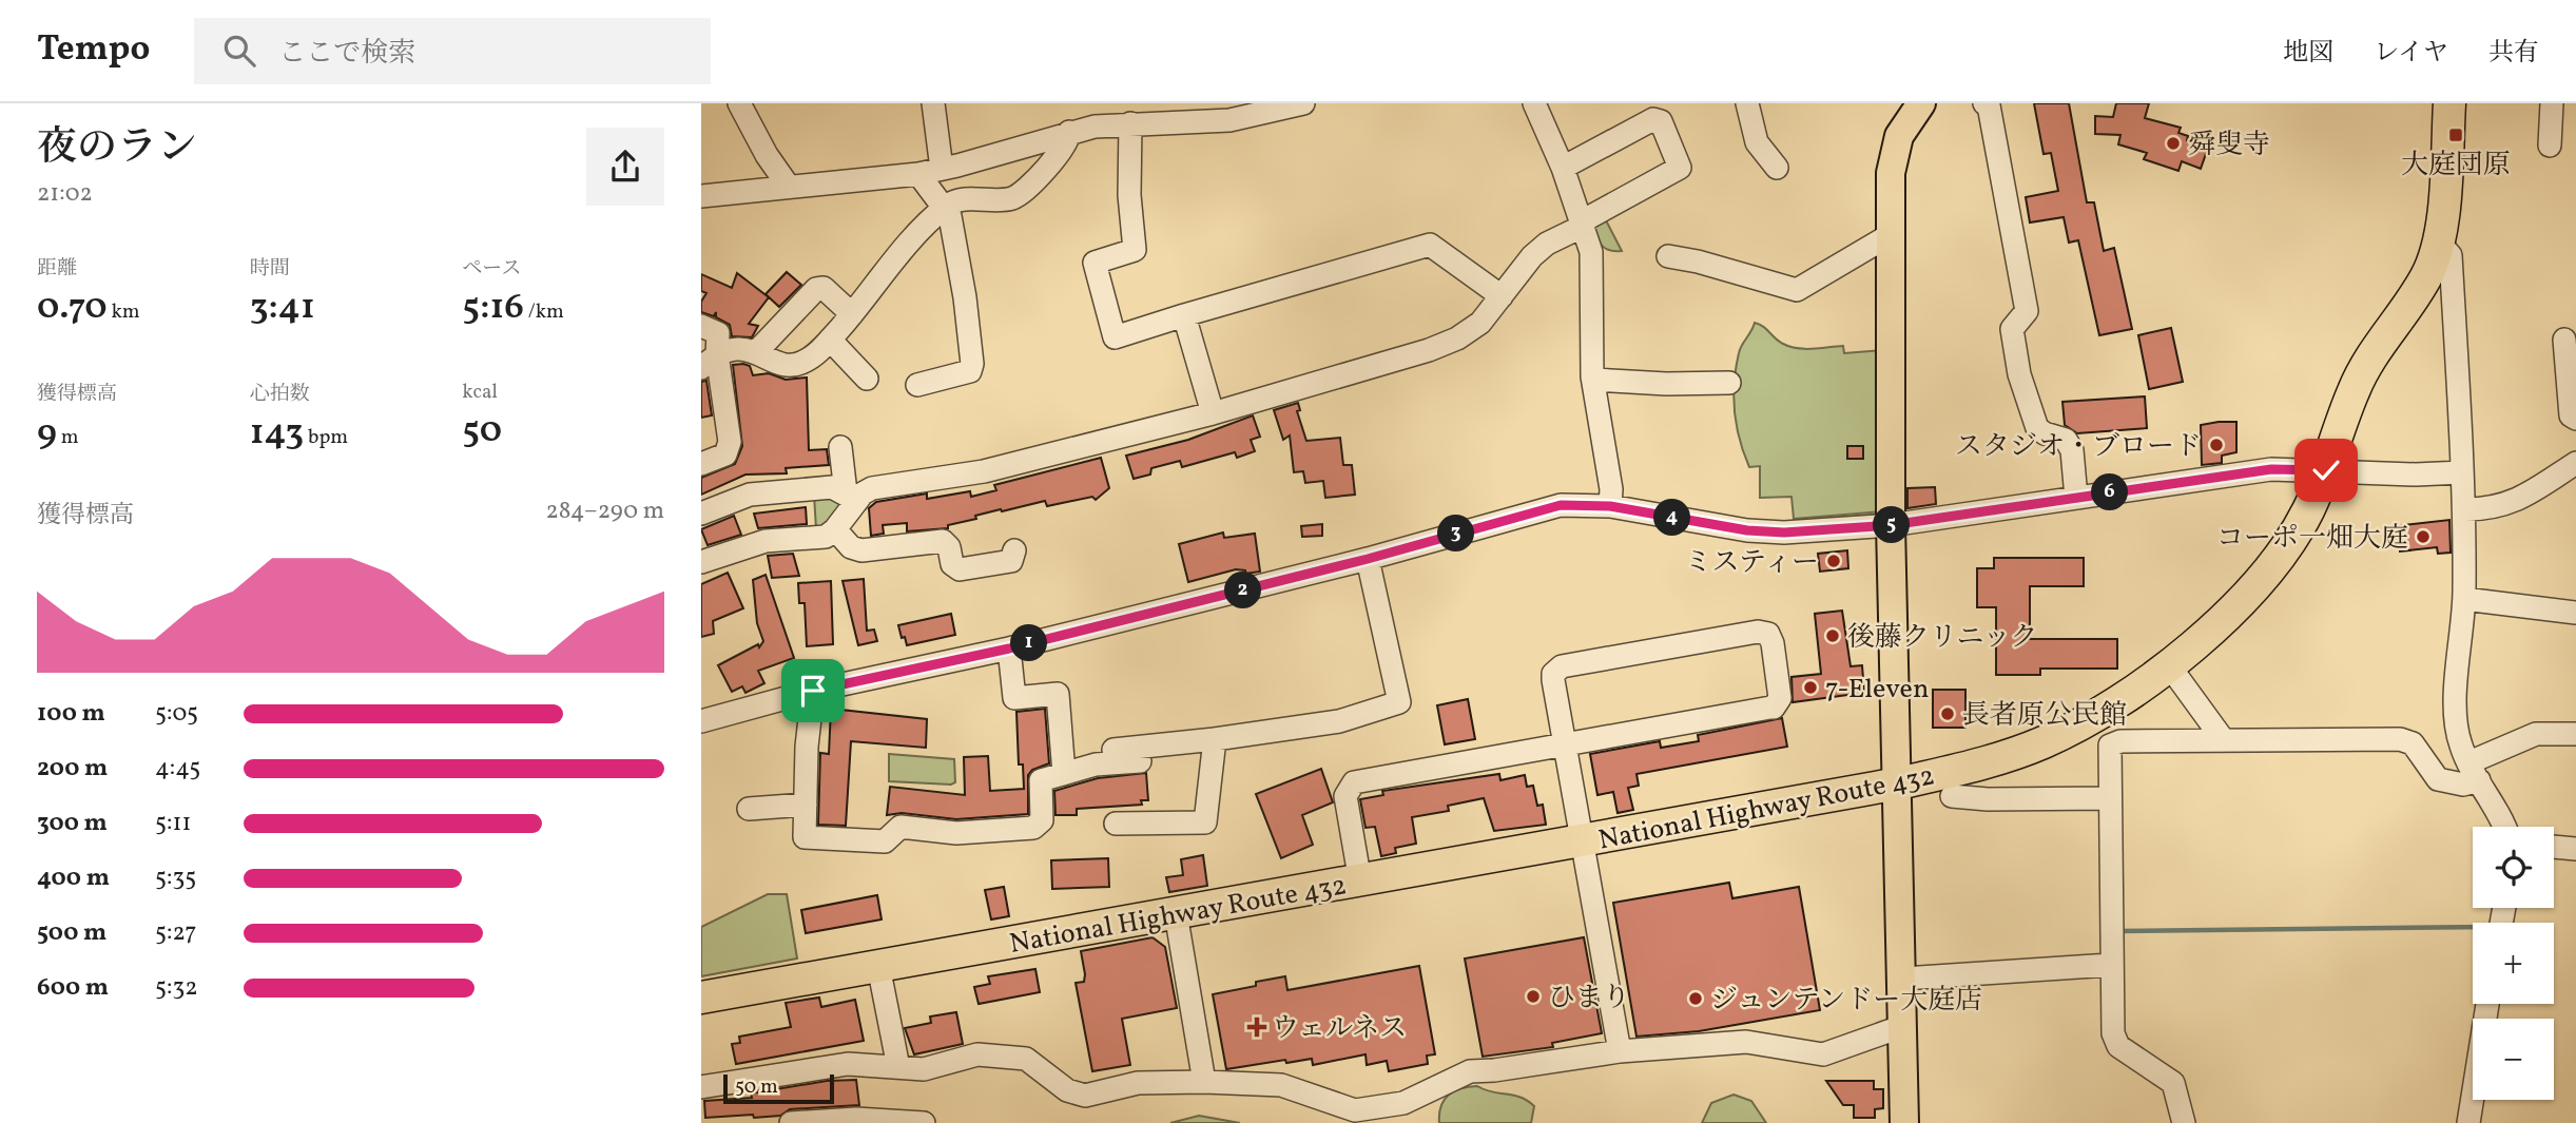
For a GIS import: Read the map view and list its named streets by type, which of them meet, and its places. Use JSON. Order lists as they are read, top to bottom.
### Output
{
  "streets": {
    "highway": ["National Highway Route 432"]
  },
  "places": {
    "transit": ["大庭団原"],
    "other": [
      "舜叟寺",
      "スタジオ・ブロード",
      "コーポ一畑大庭",
      "ミスティー",
      "後藤クリニック",
      "7-Eleven",
      "長者原公民館",
      "ひまり",
      "ジュンテンドー大庭店"
    ],
    "health": ["ウェルネス"]
  },
  "scale_bar": "50 m",
  "page": {
    "header": "Tempo",
    "search": "ここで検索",
    "nav": ["地図", "レイヤ", "共有"],
    "heading": ["夜のラン", "21:02"],
    "stats": [
      ["距離", "0.70 km"],
      ["時間", "3:41"],
      ["ペース", "5:16 /km"],
      ["獲得標高", "9 m"],
      ["心拍数", "143 bpm"],
      ["kcal", "50"]
    ],
    "pins": [
      "6",
      "4",
      "5",
      "3",
      "2",
      "1"
    ],
    "chart": ["獲得標高", "284–290 m"],
    "list": [
      {
        "name": "100 m",
        "note": "5:05"
      },
      {
        "name": "200 m",
        "note": "4:45"
      },
      {
        "name": "300 m",
        "note": "5:11"
      },
      {
        "name": "400 m",
        "note": "5:35"
      },
      {
        "name": "500 m",
        "note": "5:27"
      },
      {
        "name": "600 m",
        "note": "5:32"
      }
    ],
    "map_buttons": ["+", "−"],
    "scale": "50 m"
  }
}
